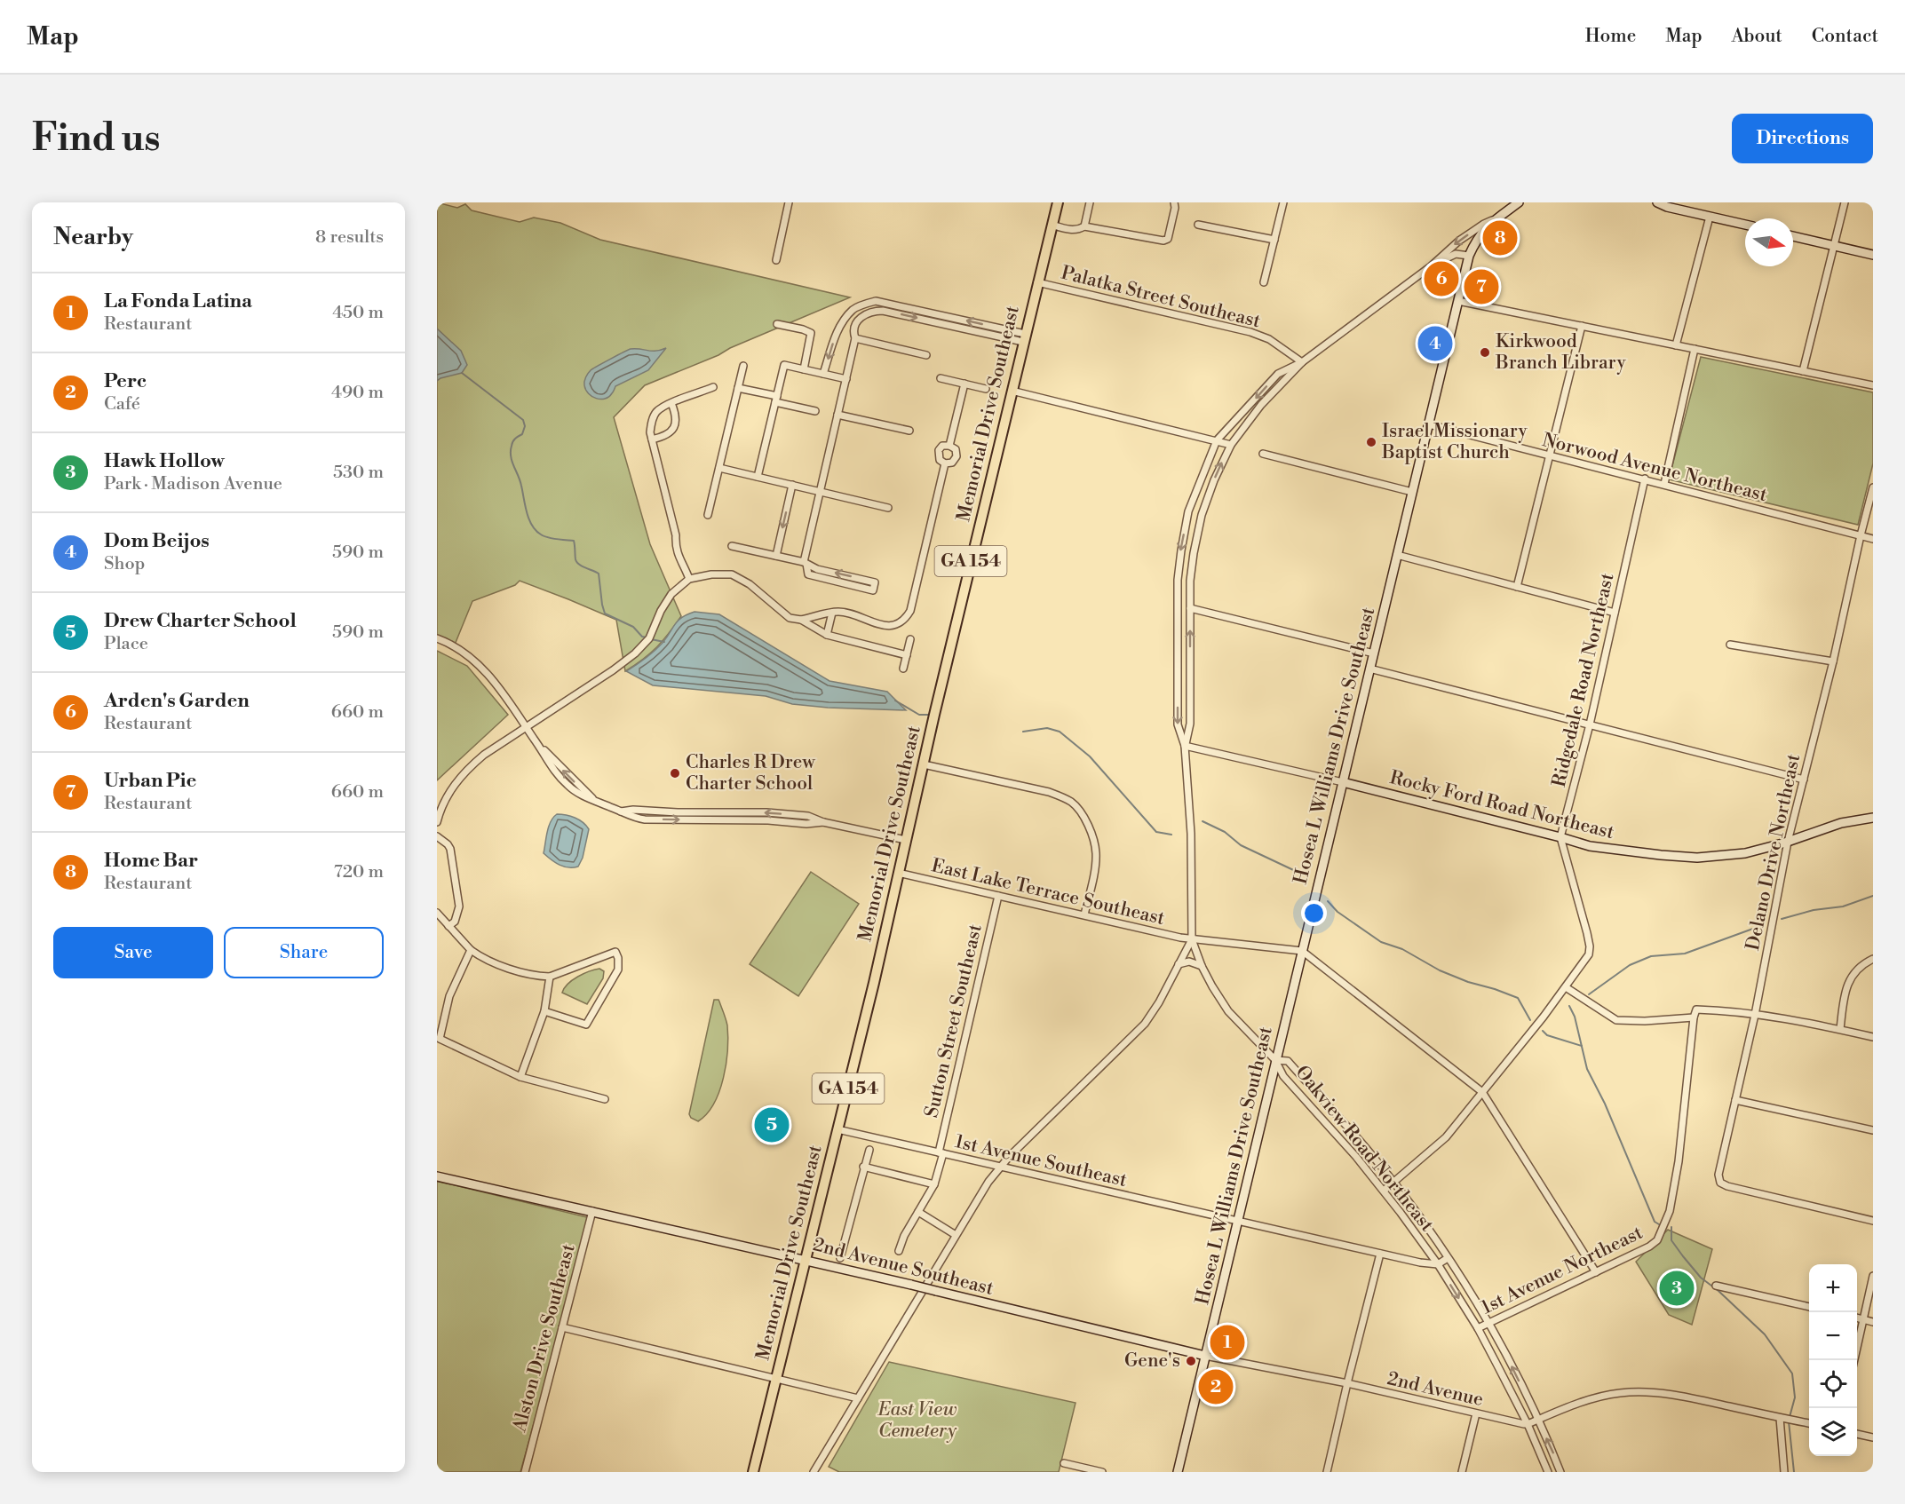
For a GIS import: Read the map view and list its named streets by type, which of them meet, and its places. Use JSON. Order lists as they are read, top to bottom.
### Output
{
  "streets": {
    "main road": ["Memorial Drive Southeast", "GA 154"],
    "street": [
      "Palatka Street Southeast",
      "Norwood Avenue Northeast",
      "Ridgedale Road Northeast",
      "Hosea L Williams Drive Southeast",
      "Rocky Ford Road Northeast",
      "Delano Drive Northeast",
      "East Lake Terrace Southeast",
      "Sutton Street Southeast",
      "Oakview Road Northeast",
      "1st Avenue Southeast",
      "2nd Avenue Southeast",
      "1st Avenue Northeast",
      "Alston Drive Southeast",
      "2nd Avenue"
    ]
  },
  "crossings": [
    ["Palatka Street Southeast", "Memorial Drive Southeast"],
    ["Memorial Drive Southeast", "East Lake Terrace Southeast"],
    ["Memorial Drive Southeast", "1st Avenue Southeast"],
    ["Memorial Drive Southeast", "2nd Avenue Southeast"],
    ["Norwood Avenue Northeast", "Ridgedale Road Northeast"],
    ["Norwood Avenue Northeast", "Hosea L Williams Drive Southeast"],
    ["Norwood Avenue Northeast", "Delano Drive Northeast"],
    ["Ridgedale Road Northeast", "Rocky Ford Road Northeast"],
    ["Ridgedale Road Northeast", "Oakview Road Northeast"],
    ["Hosea L Williams Drive Southeast", "Rocky Ford Road Northeast"],
    ["Hosea L Williams Drive Southeast", "East Lake Terrace Southeast"],
    ["Hosea L Williams Drive Southeast", "Oakview Road Northeast"],
    ["Hosea L Williams Drive Southeast", "1st Avenue Southeast"],
    ["Hosea L Williams Drive Southeast", "2nd Avenue Southeast"],
    ["Hosea L Williams Drive Southeast", "2nd Avenue"],
    ["Rocky Ford Road Northeast", "Delano Drive Northeast"],
    ["East Lake Terrace Southeast", "Sutton Street Southeast"],
    ["Sutton Street Southeast", "1st Avenue Southeast"],
    ["Oakview Road Northeast", "1st Avenue Northeast"],
    ["Oakview Road Northeast", "2nd Avenue"],
    ["2nd Avenue Southeast", "Alston Drive Southeast"],
    ["2nd Avenue Southeast", "2nd Avenue"]
  ],
  "parks": ["East View Cemetery"],
  "places": [
    "Kirkwood Branch Library",
    "Israel Missionary Baptist Church",
    "Charles R Drew Charter School",
    "Gene's"
  ],
  "north": "right",
  "page": {
    "header": "Map",
    "nav": [
      "Home",
      "Map",
      "About",
      "Contact"
    ],
    "buttons": [
      "Directions",
      ["Save", "Share"]
    ],
    "title": "Find us",
    "heading": ["Nearby", "8 results"],
    "pins": [
      "8",
      "6",
      "7",
      "4",
      "5",
      "3",
      "1",
      "2"
    ],
    "list": [
      {
        "mark": "1",
        "name": "La Fonda Latina",
        "note": "Restaurant",
        "value": "450 m"
      },
      {
        "mark": "2",
        "name": "Perc",
        "note": "Café",
        "value": "490 m"
      },
      {
        "mark": "3",
        "name": "Hawk Hollow",
        "note": "Park · Madison Avenue",
        "value": "530 m"
      },
      {
        "mark": "4",
        "name": "Dom Beijos",
        "note": "Shop",
        "value": "590 m"
      },
      {
        "mark": "5",
        "name": "Drew Charter School",
        "note": "Place",
        "value": "590 m"
      },
      {
        "mark": "6",
        "name": "Arden's Garden",
        "note": "Restaurant",
        "value": "660 m"
      },
      {
        "mark": "7",
        "name": "Urban Pie",
        "note": "Restaurant",
        "value": "660 m"
      },
      {
        "mark": "8",
        "name": "Home Bar",
        "note": "Restaurant",
        "value": "720 m"
      }
    ],
    "map_buttons": ["+", "−"]
  }
}
